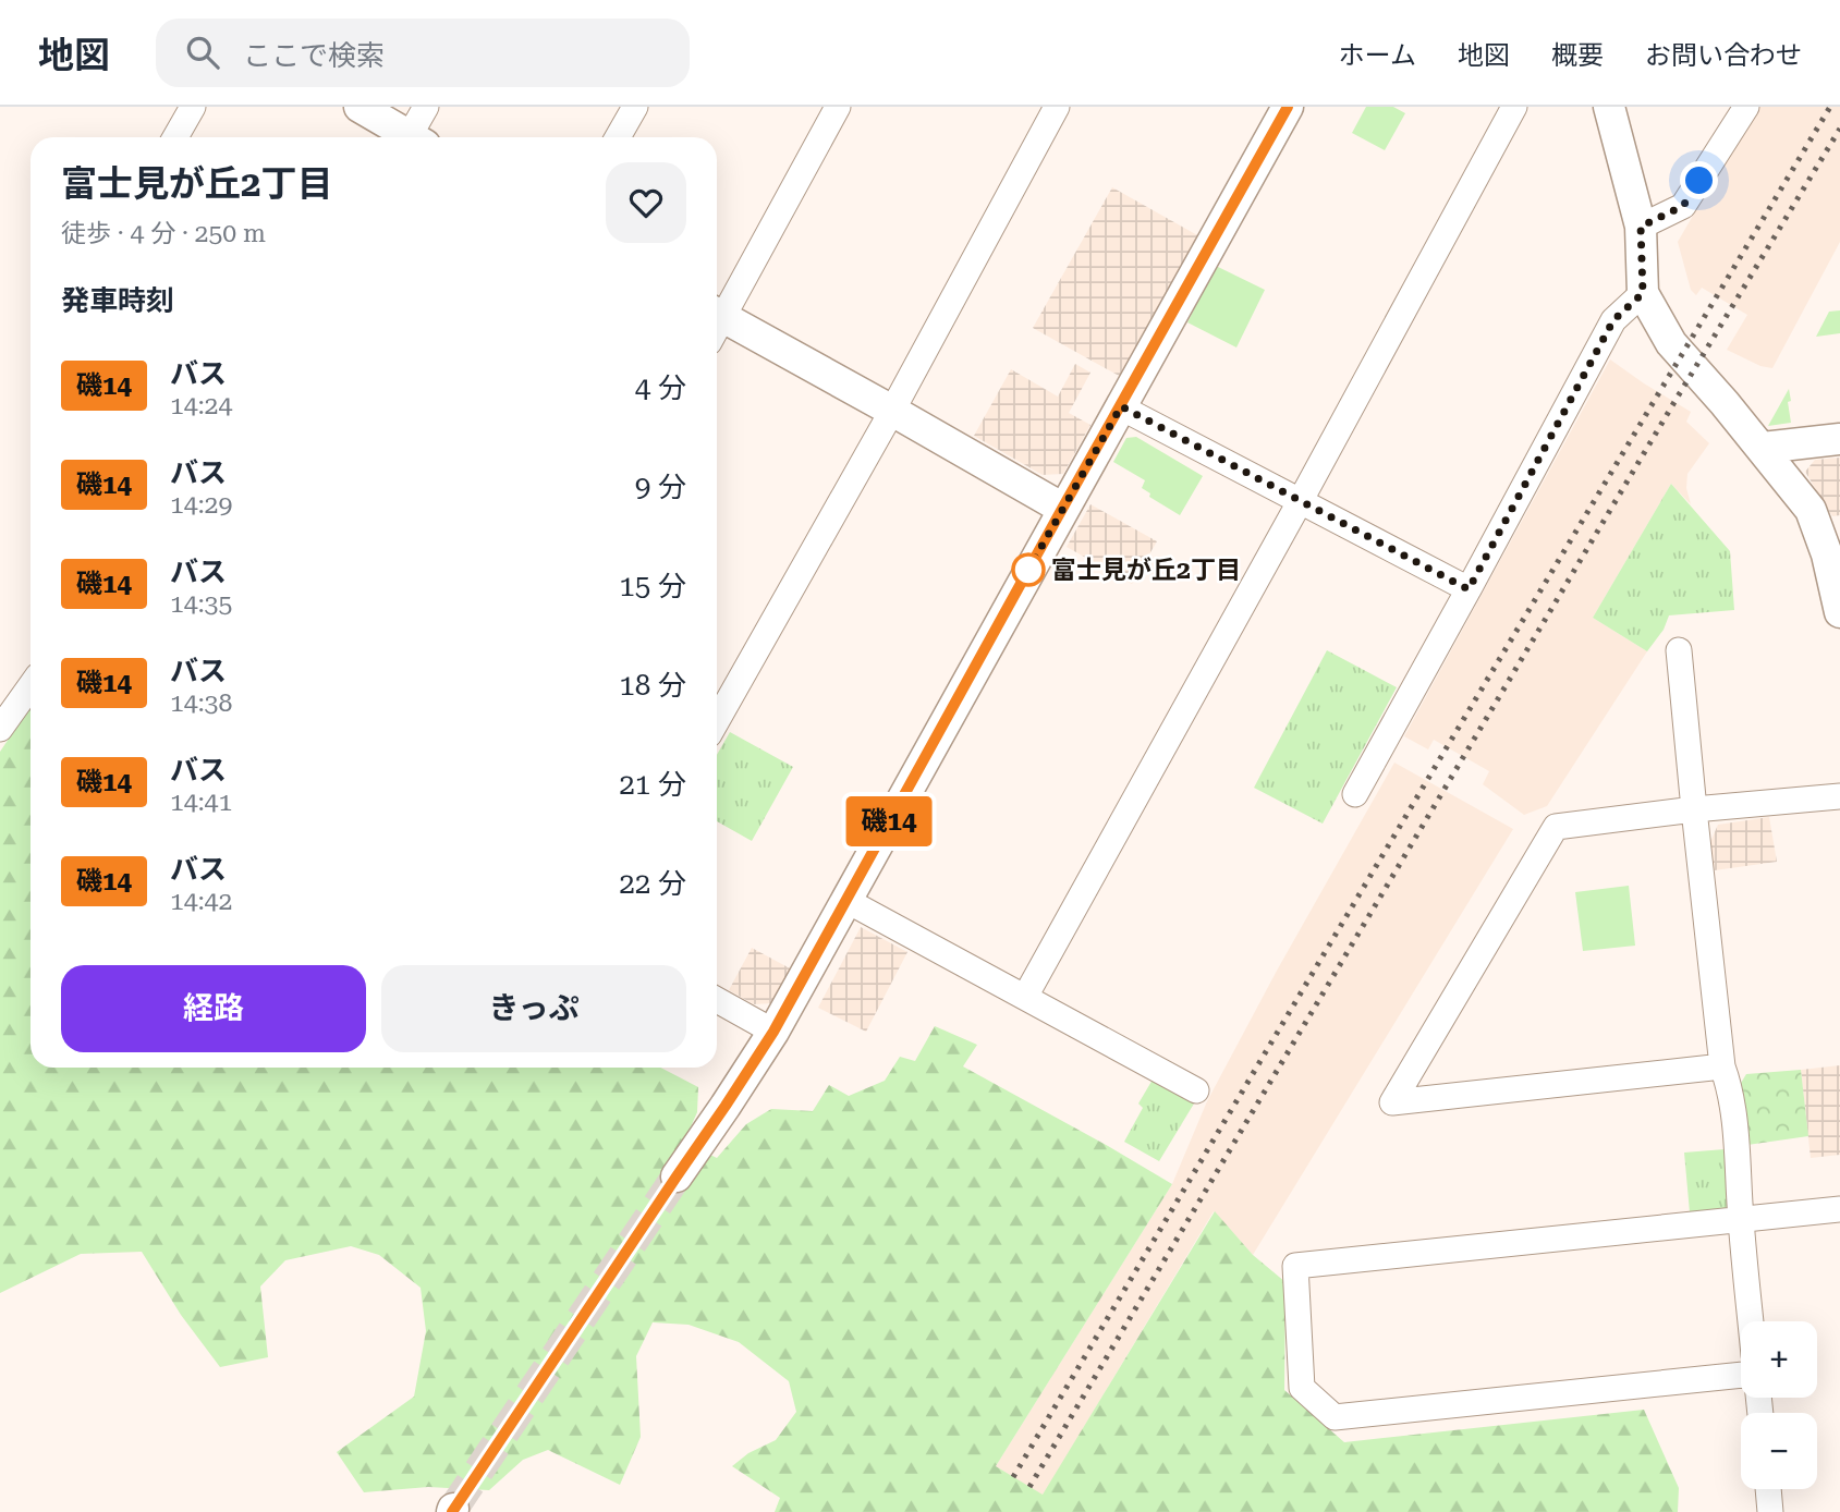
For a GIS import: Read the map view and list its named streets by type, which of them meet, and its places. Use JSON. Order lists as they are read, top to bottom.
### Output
{
  "places": ["富士見が丘2丁目"],
  "lines": ["bus line 磯14"],
  "page": {
    "header": "地図",
    "search": "ここで検索",
    "nav": [
      "ホーム",
      "地図",
      "概要",
      "お問い合わせ"
    ],
    "on_map": "磯14",
    "heading": [
      ["富士見が丘2丁目", "徒歩 · 4 分 · 250 m"],
      "発車時刻"
    ],
    "list": [
      {
        "mark": "磯14",
        "name": "バス",
        "note": "14:24",
        "value": "4 分"
      },
      {
        "mark": "磯14",
        "name": "バス",
        "note": "14:29",
        "value": "9 分"
      },
      {
        "mark": "磯14",
        "name": "バス",
        "note": "14:35",
        "value": "15 分"
      },
      {
        "mark": "磯14",
        "name": "バス",
        "note": "14:38",
        "value": "18 分"
      },
      {
        "mark": "磯14",
        "name": "バス",
        "note": "14:41",
        "value": "21 分"
      },
      {
        "mark": "磯14",
        "name": "バス",
        "note": "14:42",
        "value": "22 分"
      }
    ],
    "buttons": ["経路", "きっぷ"],
    "map_buttons": ["+", "−"]
  }
}
